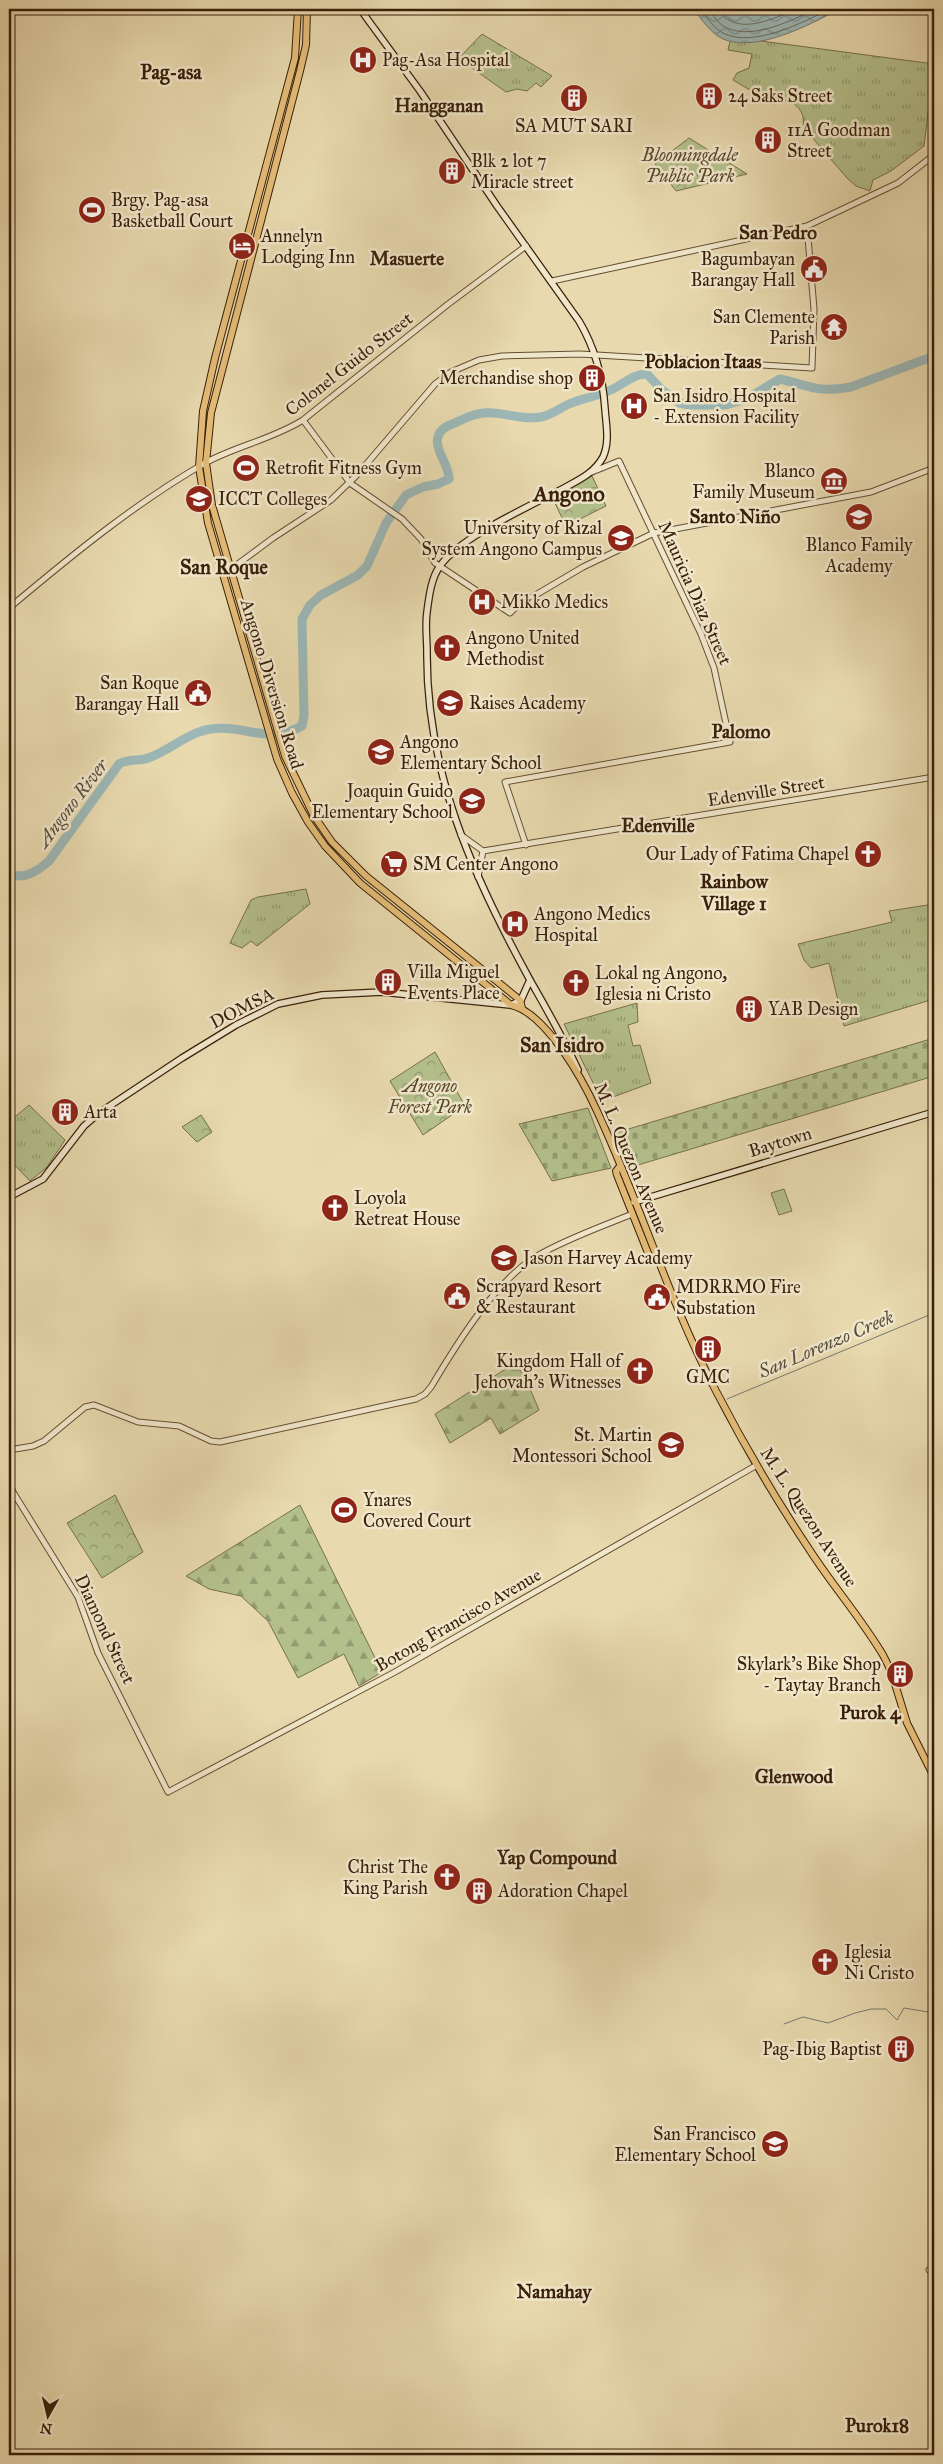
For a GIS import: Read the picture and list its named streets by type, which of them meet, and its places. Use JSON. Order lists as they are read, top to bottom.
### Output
{
  "streets": {
    "main road": [
      "Angono Diversion Road",
      "DOMSA",
      "Baytown",
      "M. L. Quezon Avenue"
    ],
    "street": [
      "Colonel Guido Street",
      "Mauricia Diaz Street",
      "Edenville Street",
      "Botong Francisco Avenue",
      "Diamond Street"
    ]
  },
  "crossings": [
    ["Colonel Guido Street", "Angono Diversion Road"],
    ["Mauricia Diaz Street", "Edenville Street"],
    ["Mauricia Diaz Street", "M. L. Quezon Avenue"],
    ["Angono Diversion Road", "DOMSA"],
    ["Angono Diversion Road", "M. L. Quezon Avenue"],
    ["Baytown", "M. L. Quezon Avenue"],
    ["M. L. Quezon Avenue", "Botong Francisco Avenue"],
    ["Botong Francisco Avenue", "Diamond Street"]
  ],
  "districts": [
    "Pag-asa",
    "Hangganan",
    "San Pedro",
    "Masuerte",
    "Poblacion Itaas",
    "Angono",
    "Santo Niño",
    "San Roque",
    "Palomo",
    "Edenville",
    "Rainbow Village 1",
    "San Isidro",
    "Purok 4",
    "Glenwood",
    "Yap Compound",
    "Namahay",
    "Purok18"
  ],
  "water": ["Angono River", "San Lorenzo Creek"],
  "parks": ["Bloomingdale Public Park", "Angono Forest Park"],
  "places": {
    "hospital": [
      "Pag-Asa Hospital",
      "San Isidro Hospital - Extension Facility",
      "Mikko Medics",
      "Angono Medics Hospital"
    ],
    "building": [
      "24 Saks Street",
      "SA MUT SARI",
      "11A Goodman Street",
      "Blk 2 lot 7 Miracle street",
      "Merchandise shop",
      "Villa Miguel Events Place",
      "YAB Design",
      "Arta",
      "GMC",
      "Skylark's Bike Shop - Taytay Branch",
      "Adoration Chapel",
      "Pag-Ibig Baptist"
    ],
    "sports": ["Brgy. Pag-asa Basketball Court", "Retrofit Fitness Gym", "Ynares Covered Court"],
    "hotel": ["Annelyn Lodging Inn"],
    "public building": [
      "Bagumbayan Barangay Hall",
      "San Roque Barangay Hall",
      "Scrapyard Resort & Restaurant",
      "MDRRMO Fire Substation"
    ],
    "temple": ["San Clemente Parish"],
    "museum": ["Blanco Family Museum"],
    "school or university": [
      "ICCT Colleges",
      "Blanco Family Academy",
      "University of Rizal System Angono Campus",
      "Raises Academy",
      "Angono Elementary School",
      "Joaquin Guido Elementary School",
      "Jason Harvey Academy",
      "St. Martin Montessori School",
      "San Francisco Elementary School"
    ],
    "church": [
      "Angono United Methodist",
      "Our Lady of Fatima Chapel",
      "Lokal ng Angono, Iglesia ni Cristo",
      "Loyola Retreat House",
      "Kingdom Hall of Jehovah's Witnesses",
      "Christ The King Parish",
      "Iglesia Ni Cristo"
    ],
    "supermarket": ["SM Center Angono"]
  },
  "north": "bottom"
}
